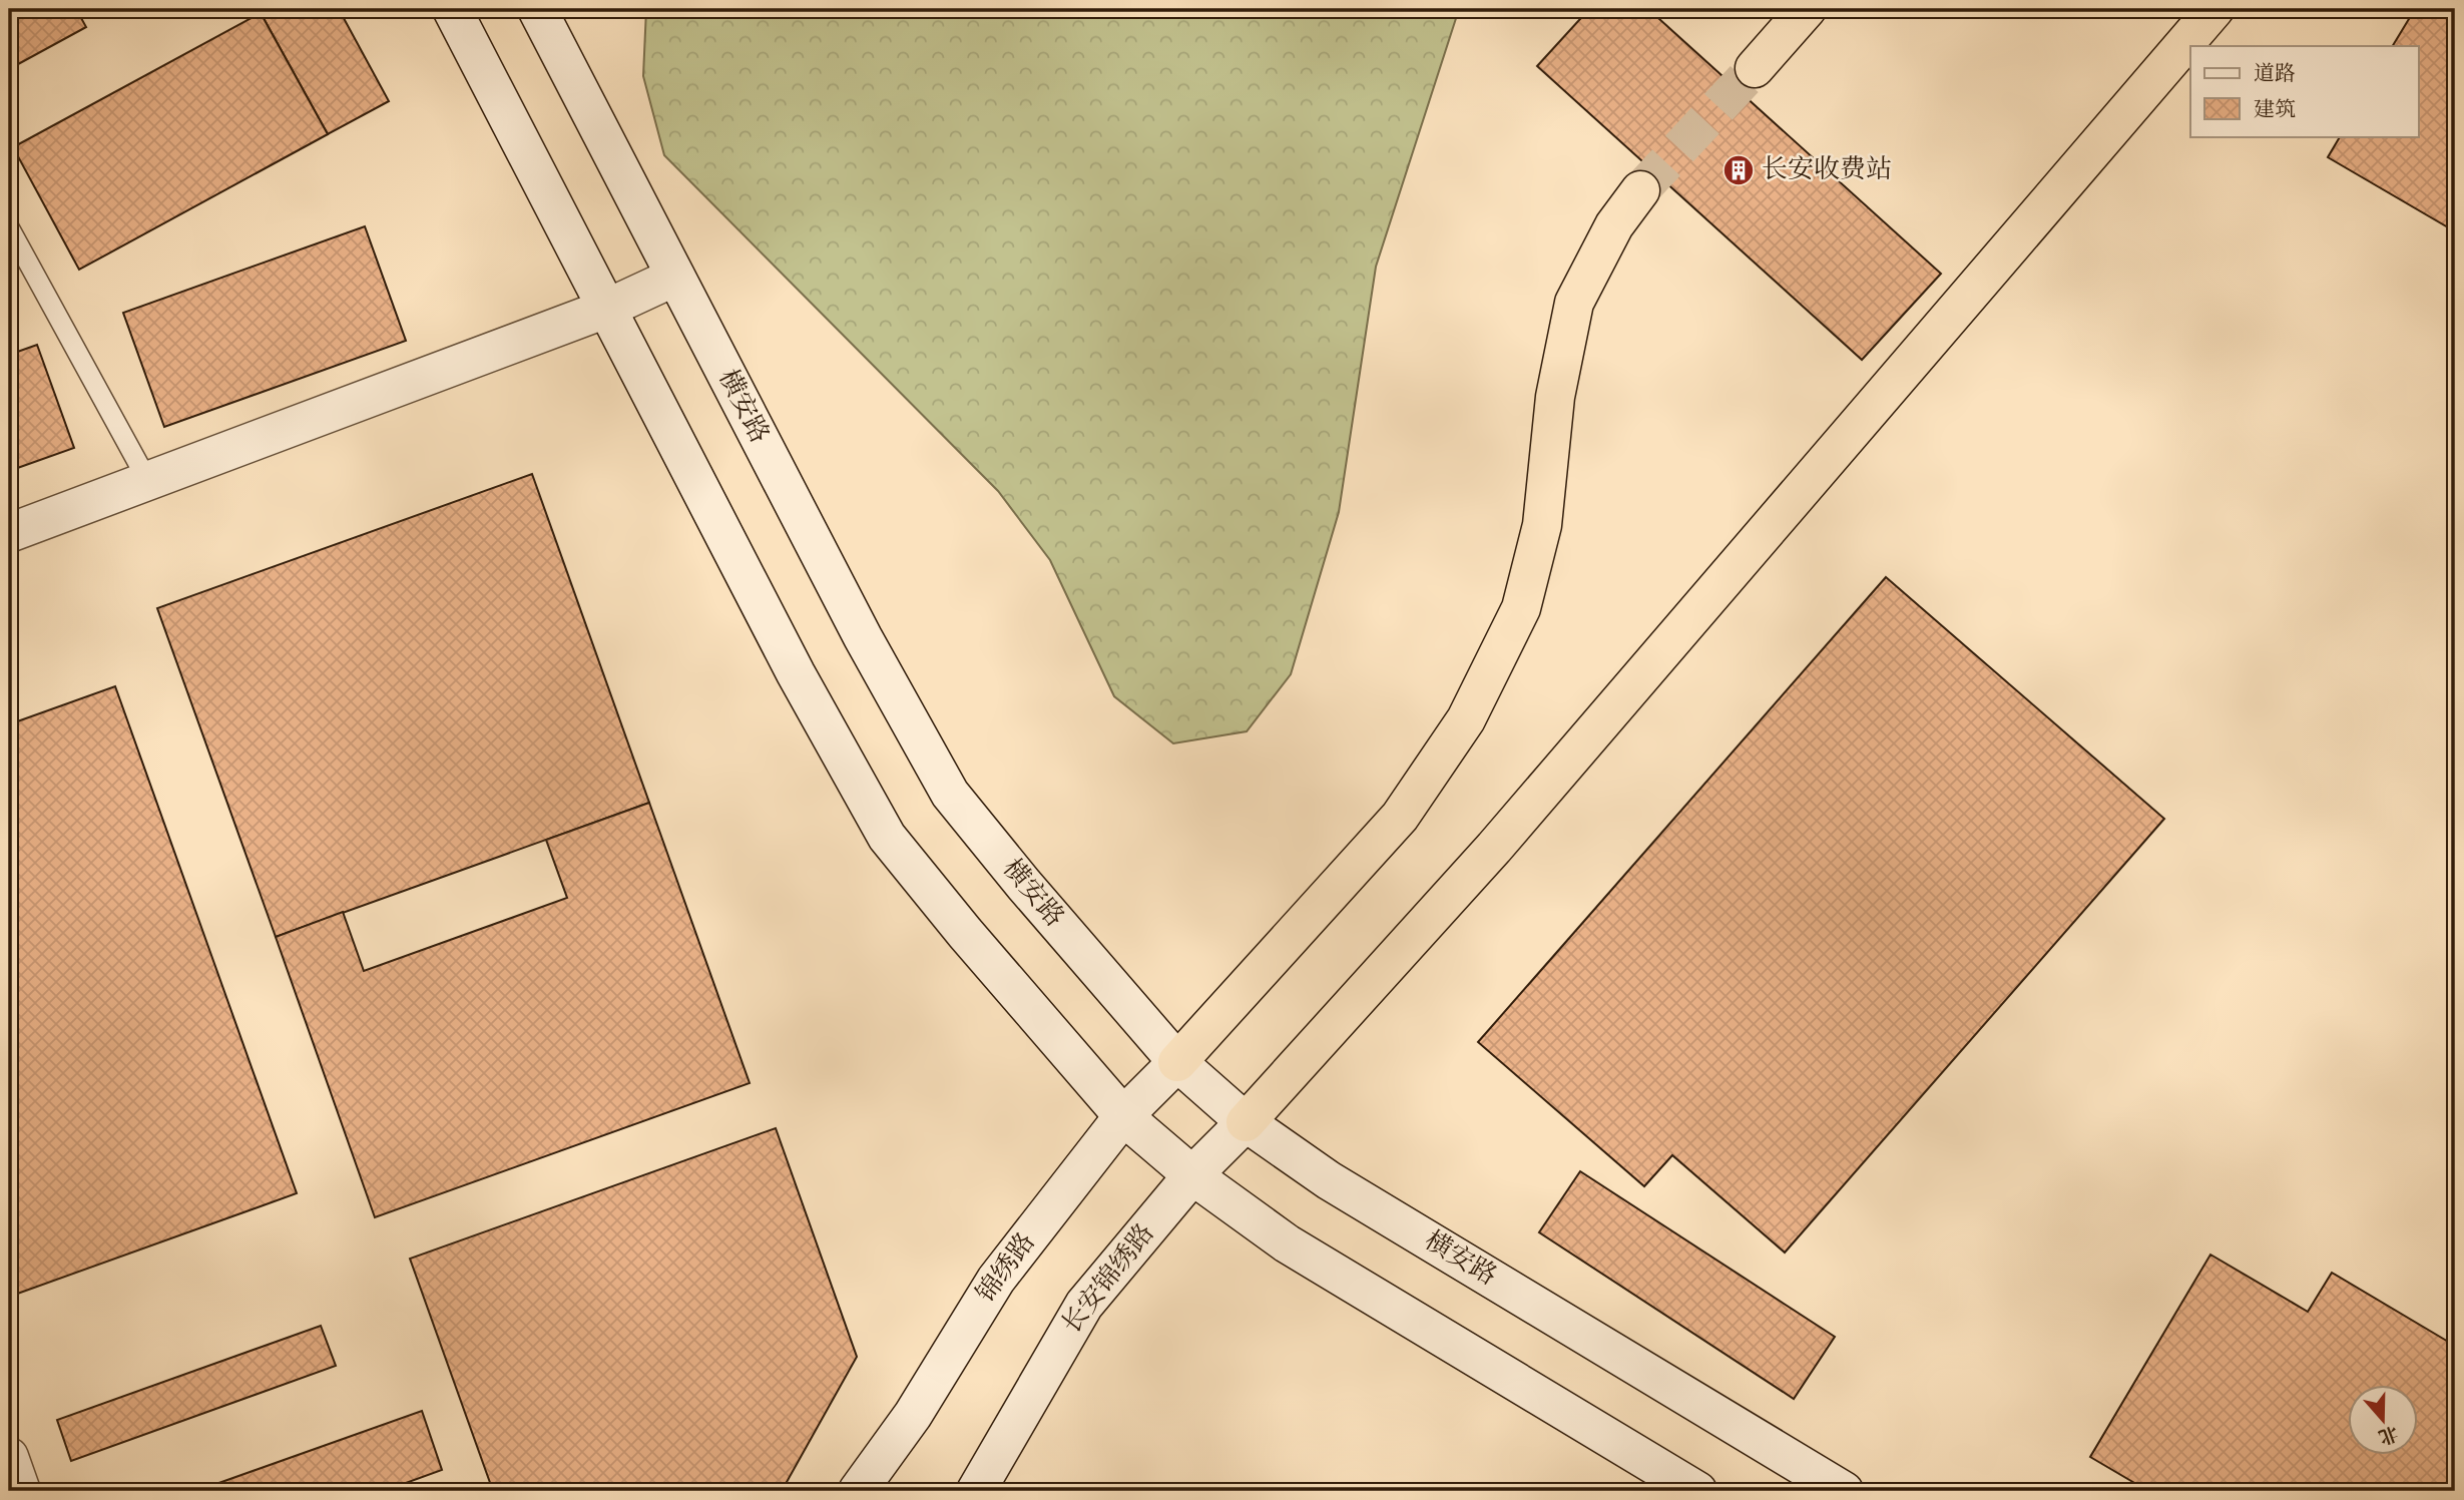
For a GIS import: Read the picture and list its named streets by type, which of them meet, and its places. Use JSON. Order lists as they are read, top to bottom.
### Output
{
  "streets": {
    "main road": ["横安路", "锦绣路", "长安锦绣路"]
  },
  "crossings": [
    ["横安路", "锦绣路"],
    ["横安路", "长安锦绣路"]
  ],
  "places": {
    "building": ["长安收费站"]
  },
  "legend": ["道路", "建筑"],
  "north": "bottom"
}
